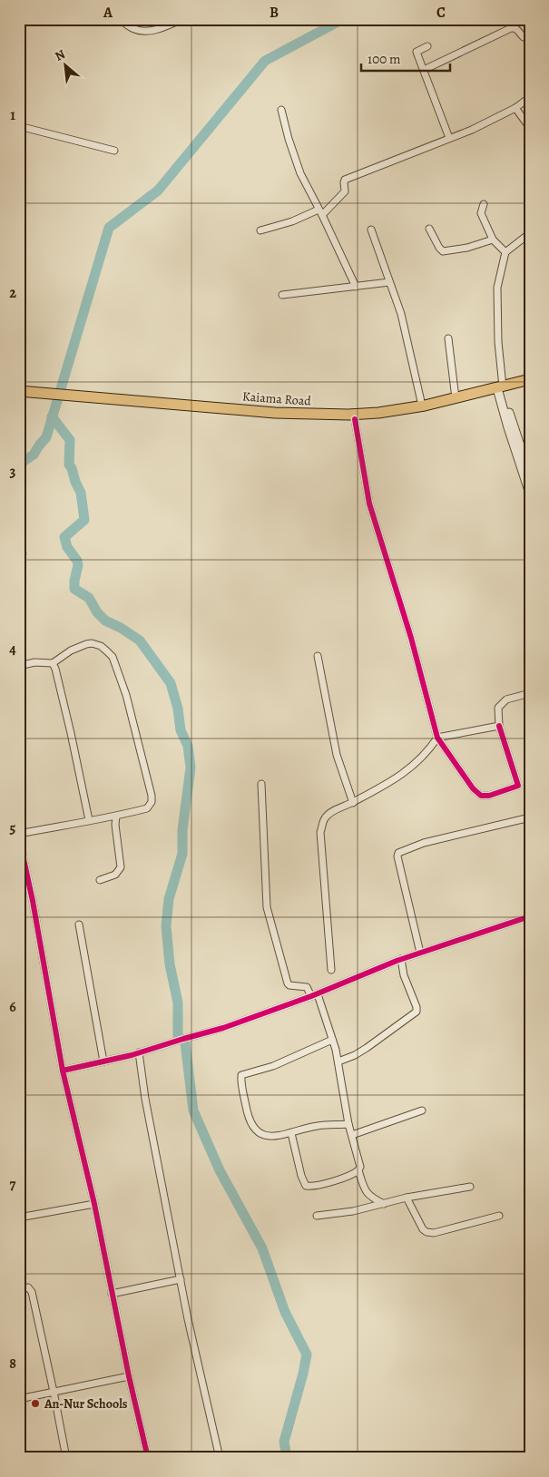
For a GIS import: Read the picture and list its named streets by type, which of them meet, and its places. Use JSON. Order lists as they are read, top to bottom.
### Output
{
  "streets": {
    "highway": ["Kaiama Road"]
  },
  "places": ["An-Nur Schools"],
  "scale_bar": "100 m",
  "north": "top left",
  "grid": {
    "columns": ["A", "B", "C"],
    "rows": [
      "1",
      "2",
      "3",
      "4",
      "5",
      "6",
      "7",
      "8"
    ]
  }
}
